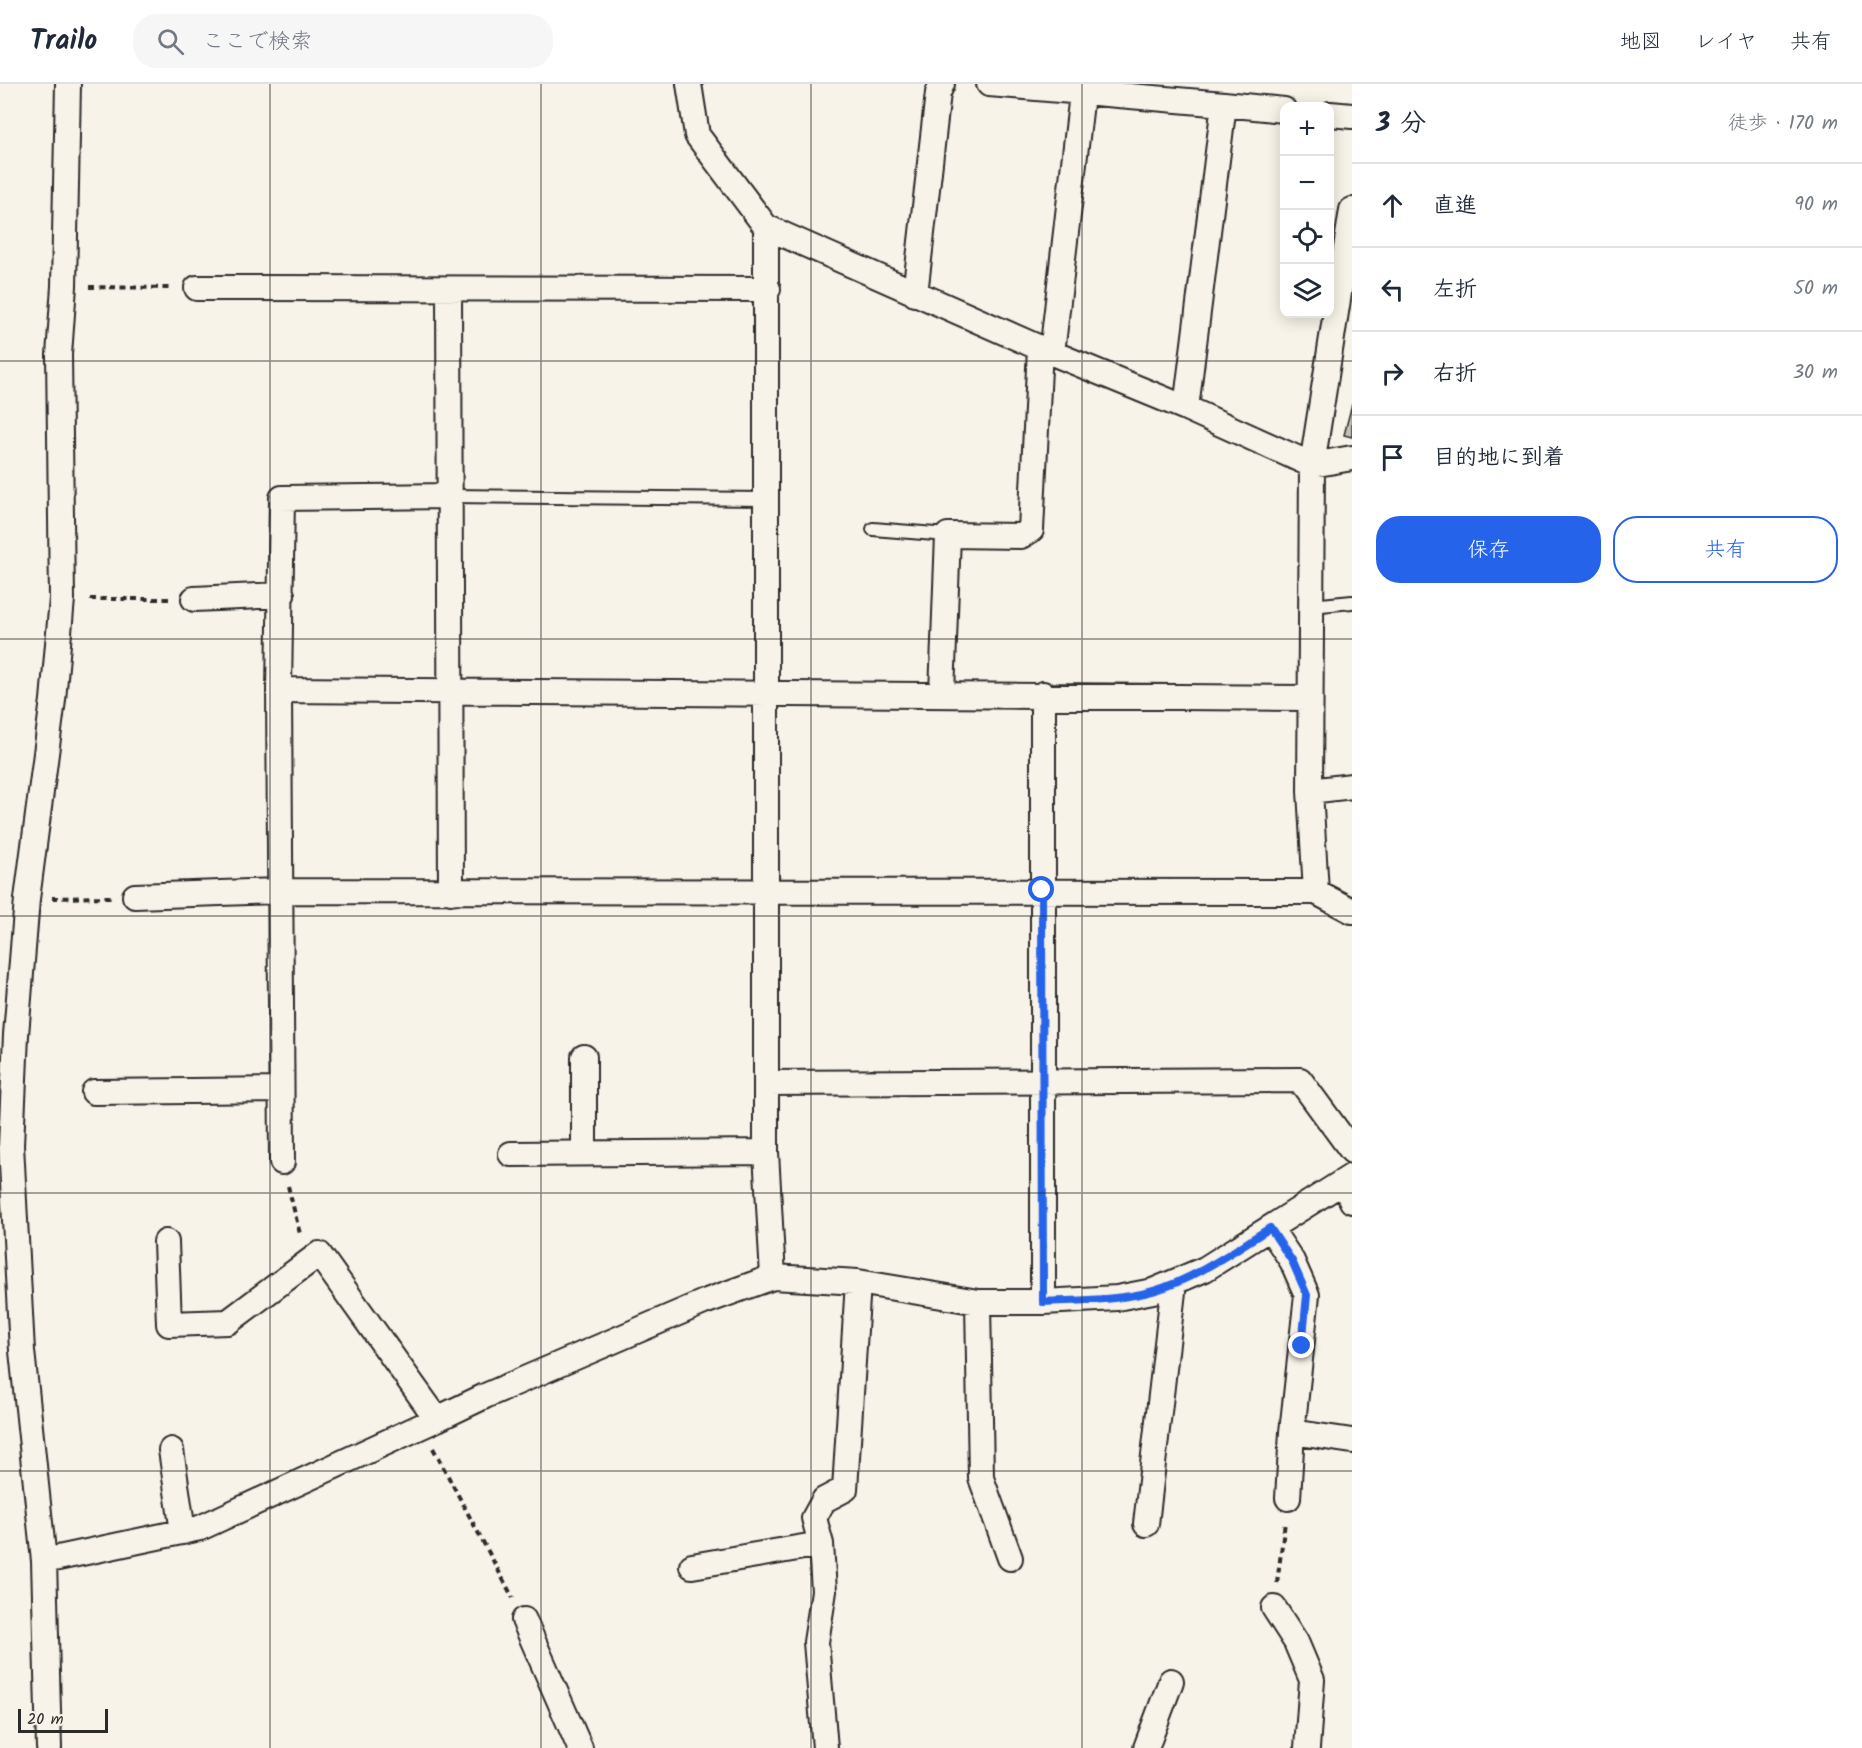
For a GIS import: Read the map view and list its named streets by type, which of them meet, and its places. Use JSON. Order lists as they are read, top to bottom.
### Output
{
  "scale_bar": "20 m",
  "page": {
    "header": "Trailo",
    "search": "ここで検索",
    "nav": ["地図", "レイヤ", "共有"],
    "heading": ["3 分", "徒歩 · 170 m"],
    "map_buttons": ["+", "−"],
    "list": [
      ["直進", "90 m"],
      ["左折", "50 m"],
      ["右折", "30 m"],
      "目的地に到着"
    ],
    "buttons": ["保存", "共有"],
    "scale": "20 m"
  }
}
